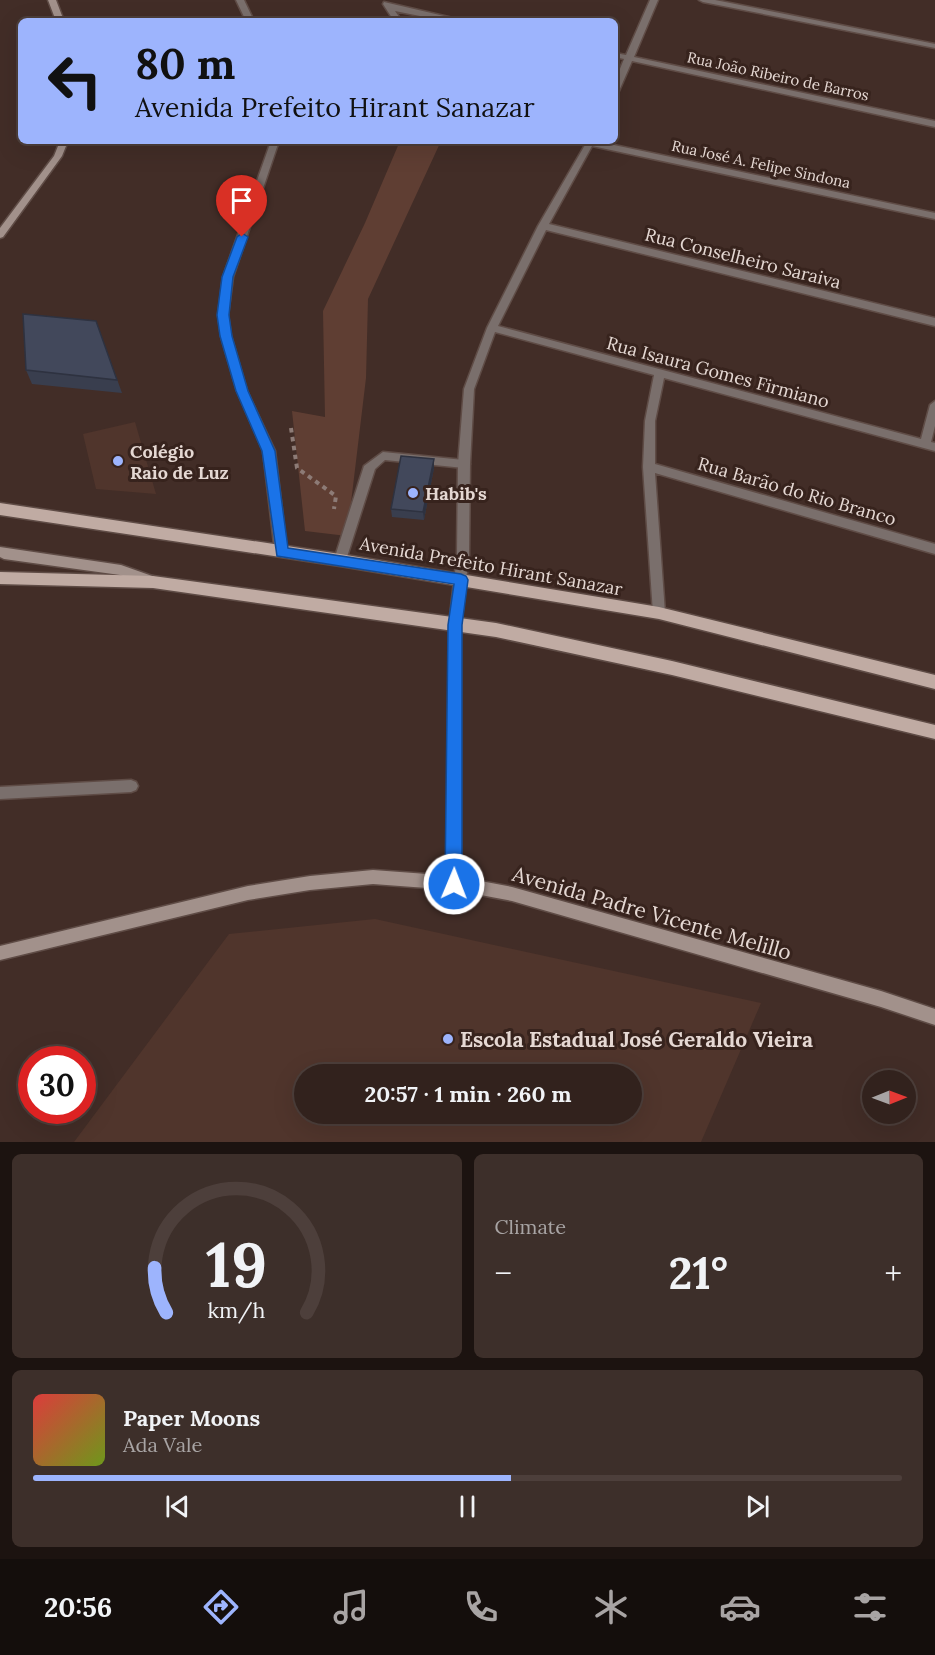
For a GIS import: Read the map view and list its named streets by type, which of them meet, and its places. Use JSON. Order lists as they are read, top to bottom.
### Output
{
  "streets": {
    "main road": ["Avenida Prefeito Hirant Sanazar", "Avenida Padre Vicente Melillo"],
    "street": [
      "Rua João Ribeiro de Barros",
      "Rua José A. Felipe Sindona",
      "Rua Conselheiro Saraiva",
      "Rua Isaura Gomes Firmiano",
      "Rua Barão do Rio Branco"
    ]
  },
  "places": ["Colégio Raio de Luz", "Habib's", "Escola Estadual José Geraldo Vieira"],
  "north": "right",
  "page": {
    "turn": ["80 m", "Avenida Prefeito Hirant Sanazar"],
    "limit": "30",
    "trip": "20:57 · 1 min · 260 m",
    "tile": "Climate",
    "heat": ["−", "21°", "+"],
    "song": ["Paper Moons", "Ada Vale"],
    "tabs": "20:56",
    "gauge": ["19", "km/h"]
  }
}
